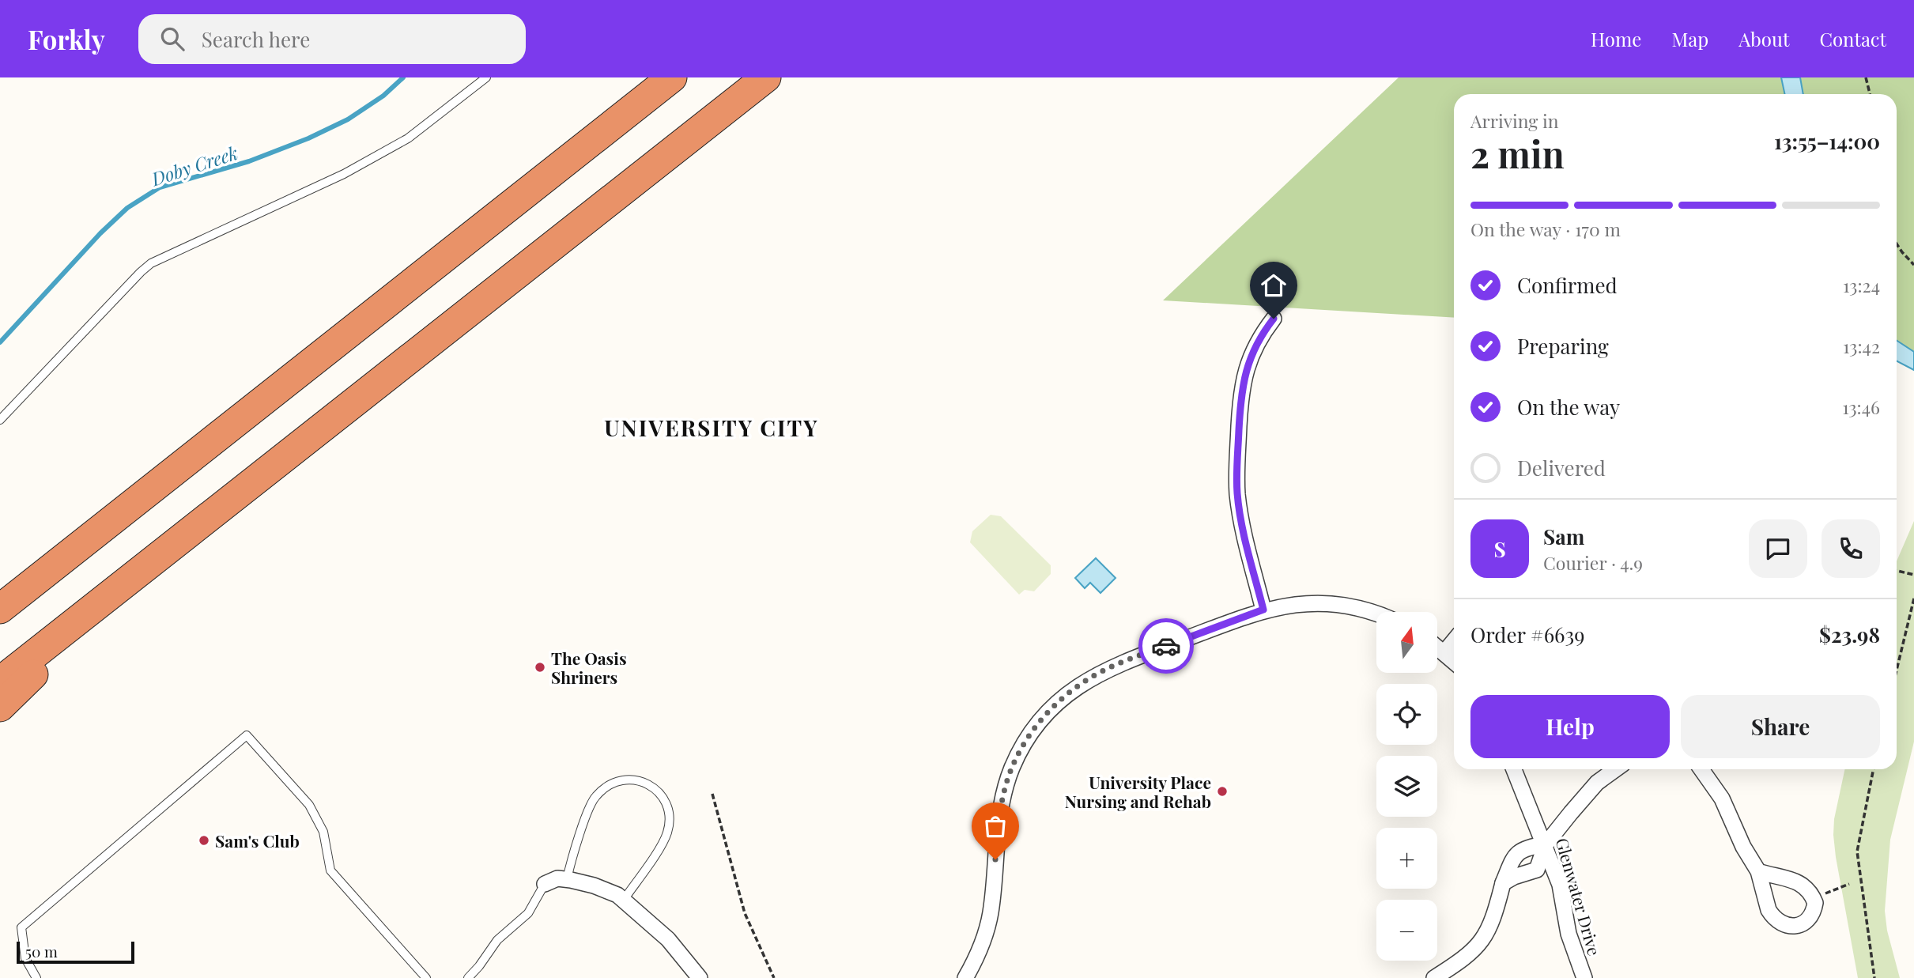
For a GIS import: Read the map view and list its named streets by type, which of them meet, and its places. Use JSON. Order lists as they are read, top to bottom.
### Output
{
  "streets": {
    "street": ["Glenwater Drive"]
  },
  "districts": ["UNIVERSITY CITY"],
  "water": ["Doby Creek"],
  "places": ["The Oasis Shriners", "University Place Nursing and Rehab", "Sam's Club"],
  "scale_bar": "50 m",
  "north": "top",
  "page": {
    "header": "Forkly",
    "search": "Search here",
    "nav": [
      "Home",
      "Map",
      "About",
      "Contact"
    ],
    "heading": ["2 min", "Arriving in", "13:55–14:00"],
    "panel": [
      "Sam",
      "Courier · 4.9",
      "Order #6639",
      "$23.98"
    ],
    "bar": "On the way · 170 m",
    "list": [
      ["Confirmed", "13:24"],
      ["Preparing", "13:42"],
      ["On the way", "13:46"],
      "Delivered"
    ],
    "round": "S",
    "map_buttons": ["+", "−"],
    "buttons": ["Help", "Share"],
    "scale": "50 m"
  }
}
